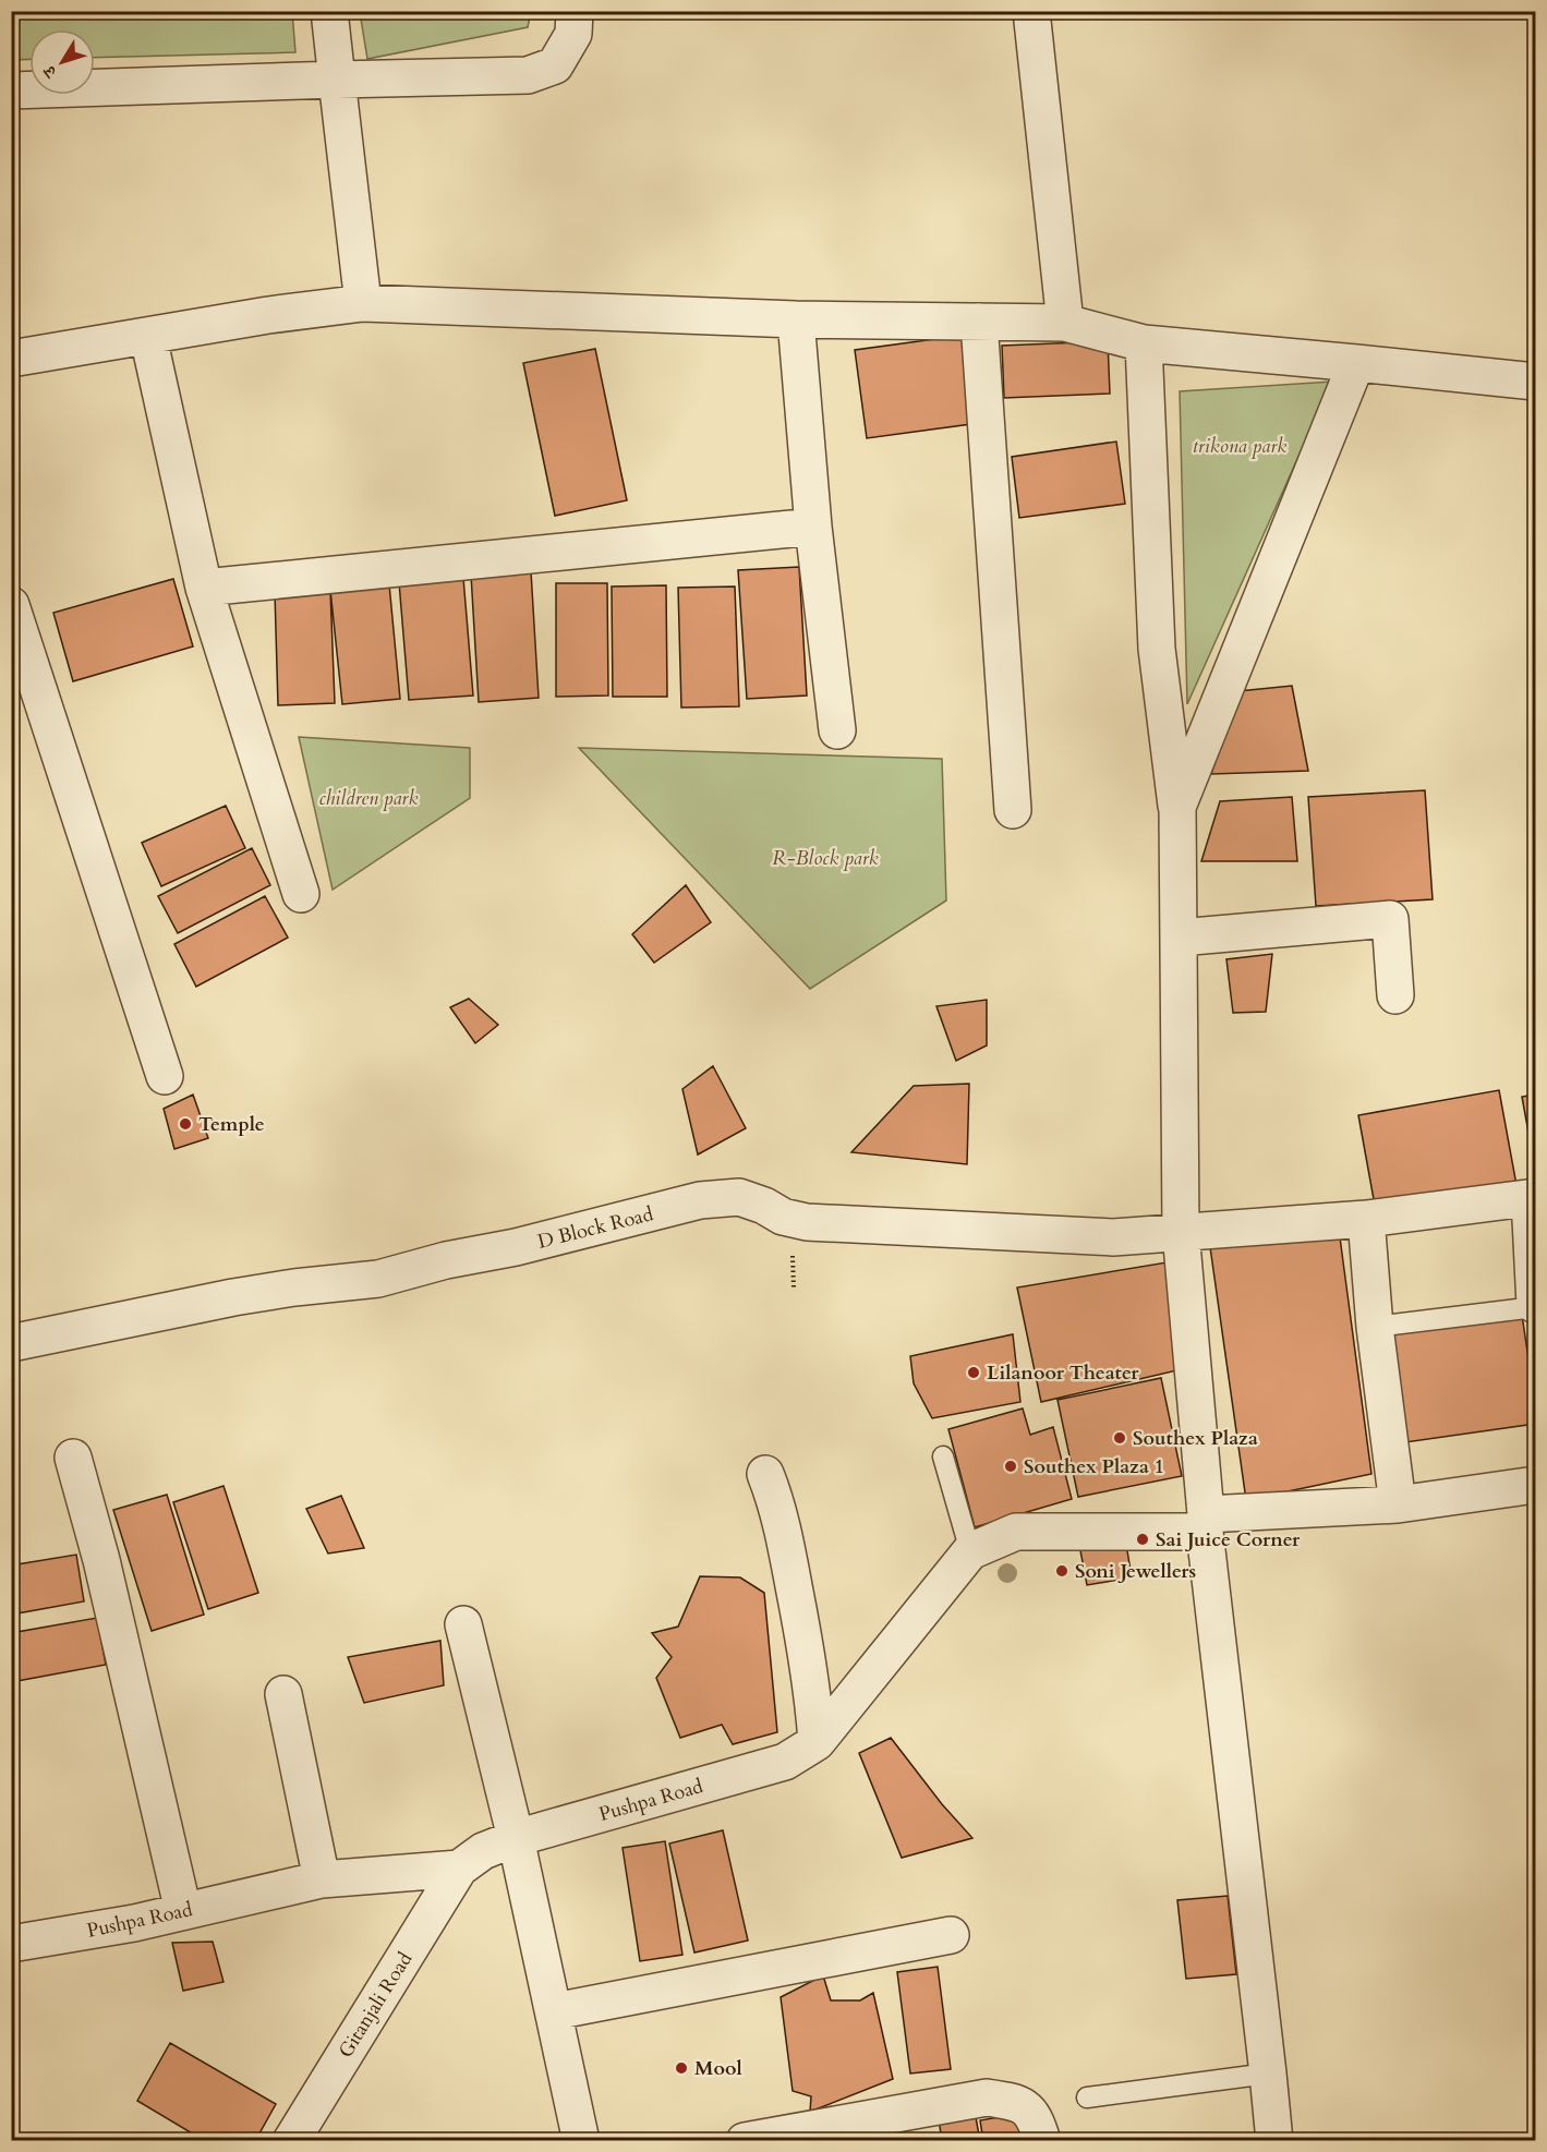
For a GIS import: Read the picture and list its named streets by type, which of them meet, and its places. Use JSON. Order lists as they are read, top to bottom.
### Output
{
  "streets": {
    "street": ["D Block Road", "Pushpa Road", "Gitanjali Road"]
  },
  "crossings": [
    ["Pushpa Road", "Gitanjali Road"]
  ],
  "parks": ["trikona park", "children park", "R-Block park"],
  "places": [
    "Temple",
    "Lilanoor Theater",
    "Southex Plaza",
    "Southex Plaza 1",
    "Sai Juice Corner",
    "Soni Jewellers",
    "Mool"
  ],
  "north": "bottom left"
}
